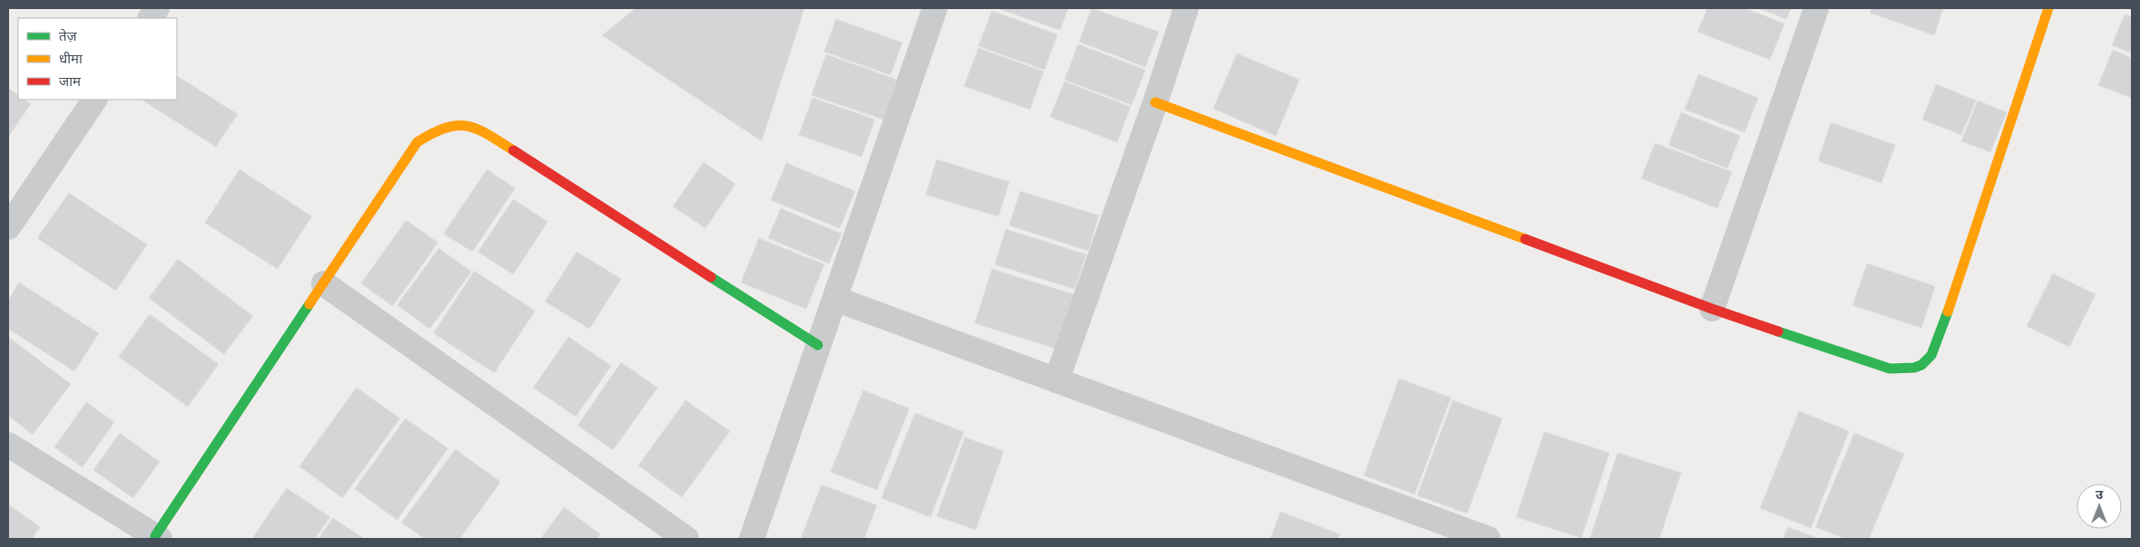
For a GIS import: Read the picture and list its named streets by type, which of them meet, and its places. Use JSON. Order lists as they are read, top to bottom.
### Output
{
  "legend": ["तेज़", "धीमा", "जाम"],
  "north": "top"
}
